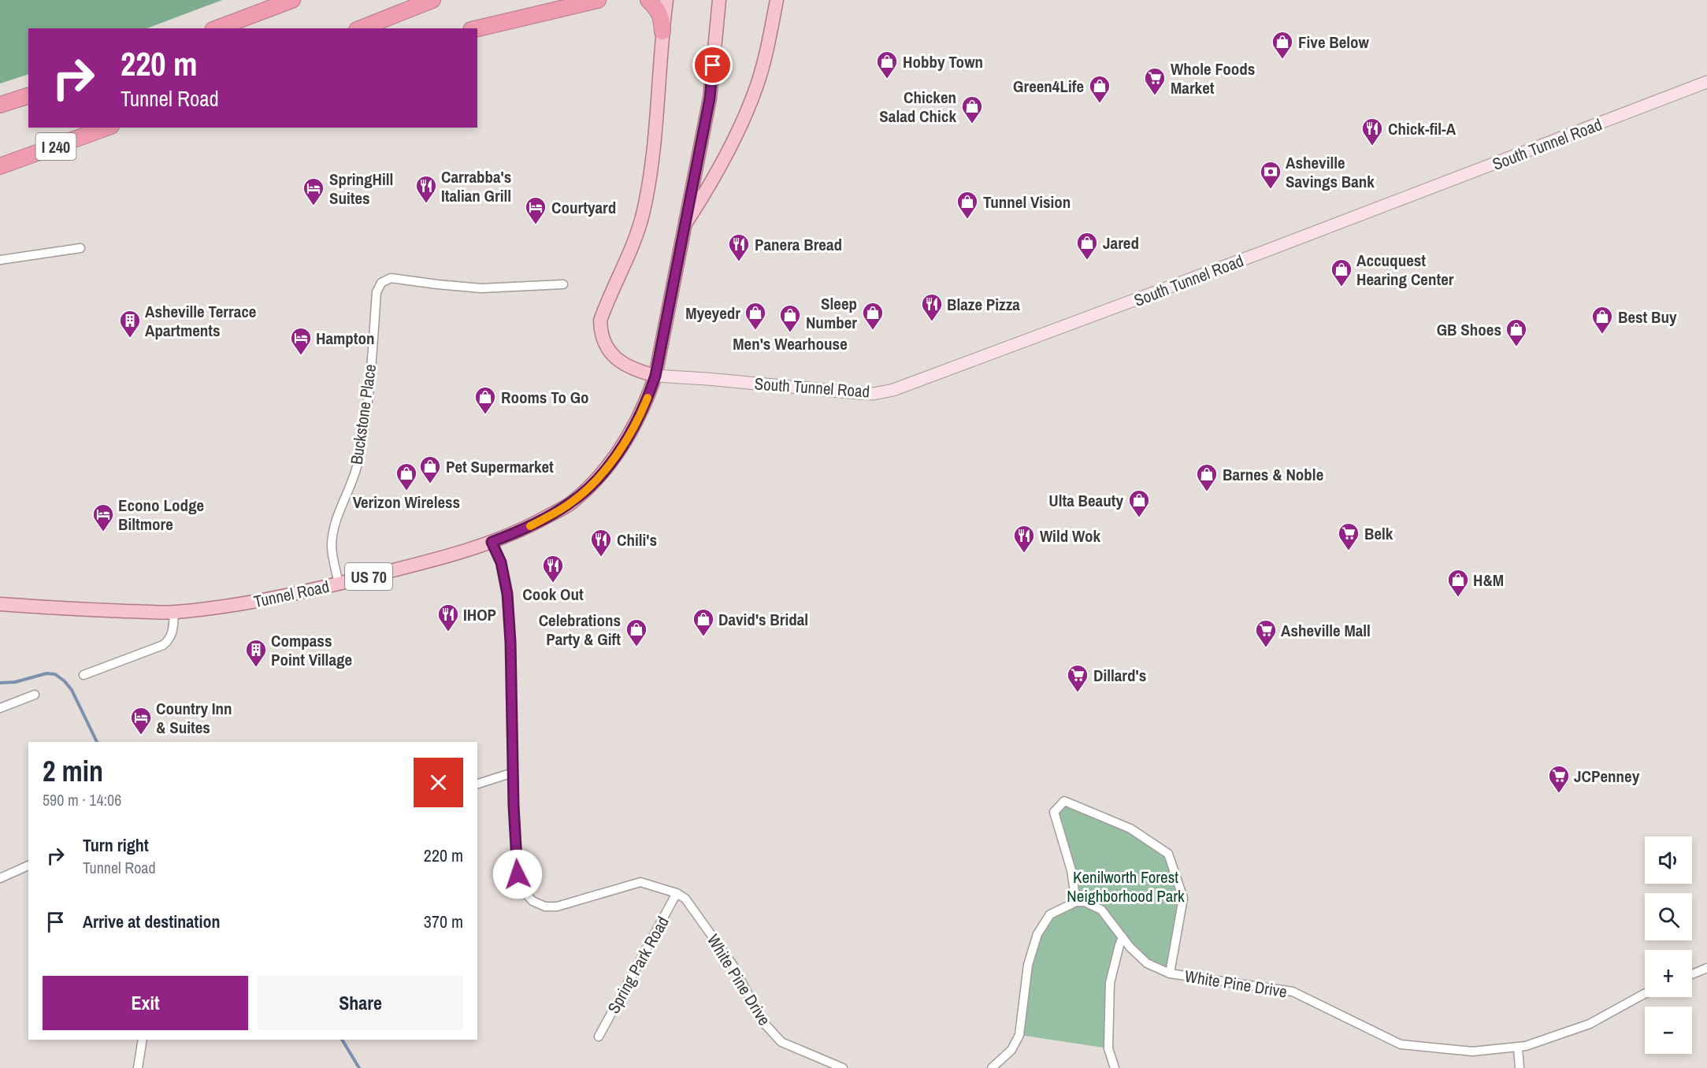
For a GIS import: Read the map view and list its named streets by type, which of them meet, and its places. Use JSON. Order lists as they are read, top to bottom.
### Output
{
  "streets": {
    "highway": ["I 240"],
    "main road": ["South Tunnel Road", "US 70", "Tunnel Road"],
    "street": ["Buckstone Place", "Spring Park Road", "White Pine Drive"]
  },
  "crossings": [
    ["South Tunnel Road", "Tunnel Road"],
    ["Buckstone Place", "Tunnel Road"],
    ["Tunnel Road", "White Pine Drive"],
    ["Spring Park Road", "White Pine Drive"]
  ],
  "parks": ["Kenilworth Forest Neighborhood Park"],
  "places": {
    "shop": [
      "Five Below",
      "Hobby Town",
      "Green4Life",
      "Chicken Salad Chick",
      "Tunnel Vision",
      "Jared",
      "Accuquest Hearing Center",
      "Myeyedr",
      "Sleep Number",
      "Men's Wearhouse",
      "Best Buy",
      "GB Shoes",
      "Rooms To Go",
      "Pet Supermarket",
      "Verizon Wireless",
      "Barnes & Noble",
      "Ulta Beauty",
      "H&M",
      "David's Bridal",
      "Celebrations Party & Gift"
    ],
    "supermarket": [
      "Whole Foods Market",
      "Belk",
      "Asheville Mall",
      "Dillard's",
      "JCPenney"
    ],
    "restaurant": [
      "Chick-fil-A",
      "Carrabba's Italian Grill",
      "Panera Bread",
      "Blaze Pizza",
      "Wild Wok",
      "Chili's",
      "Cook Out",
      "IHOP"
    ],
    "bank": ["Asheville Savings Bank"],
    "hotel": [
      "SpringHill Suites",
      "Courtyard",
      "Hampton",
      "Econo Lodge Biltmore",
      "Country Inn & Suites"
    ],
    "building": ["Asheville Terrace Apartments", "Compass Point Village"]
  },
  "page": {
    "turn": ["220 m", "Tunnel Road"],
    "heading": ["2 min", "590 m · 14:06"],
    "list": [
      {
        "name": "Turn right",
        "note": "Tunnel Road",
        "value": "220 m"
      },
      {
        "name": "Arrive at destination",
        "value": "370 m"
      }
    ],
    "map_buttons": ["+", "−"],
    "buttons": ["Exit", "Share"]
  }
}
